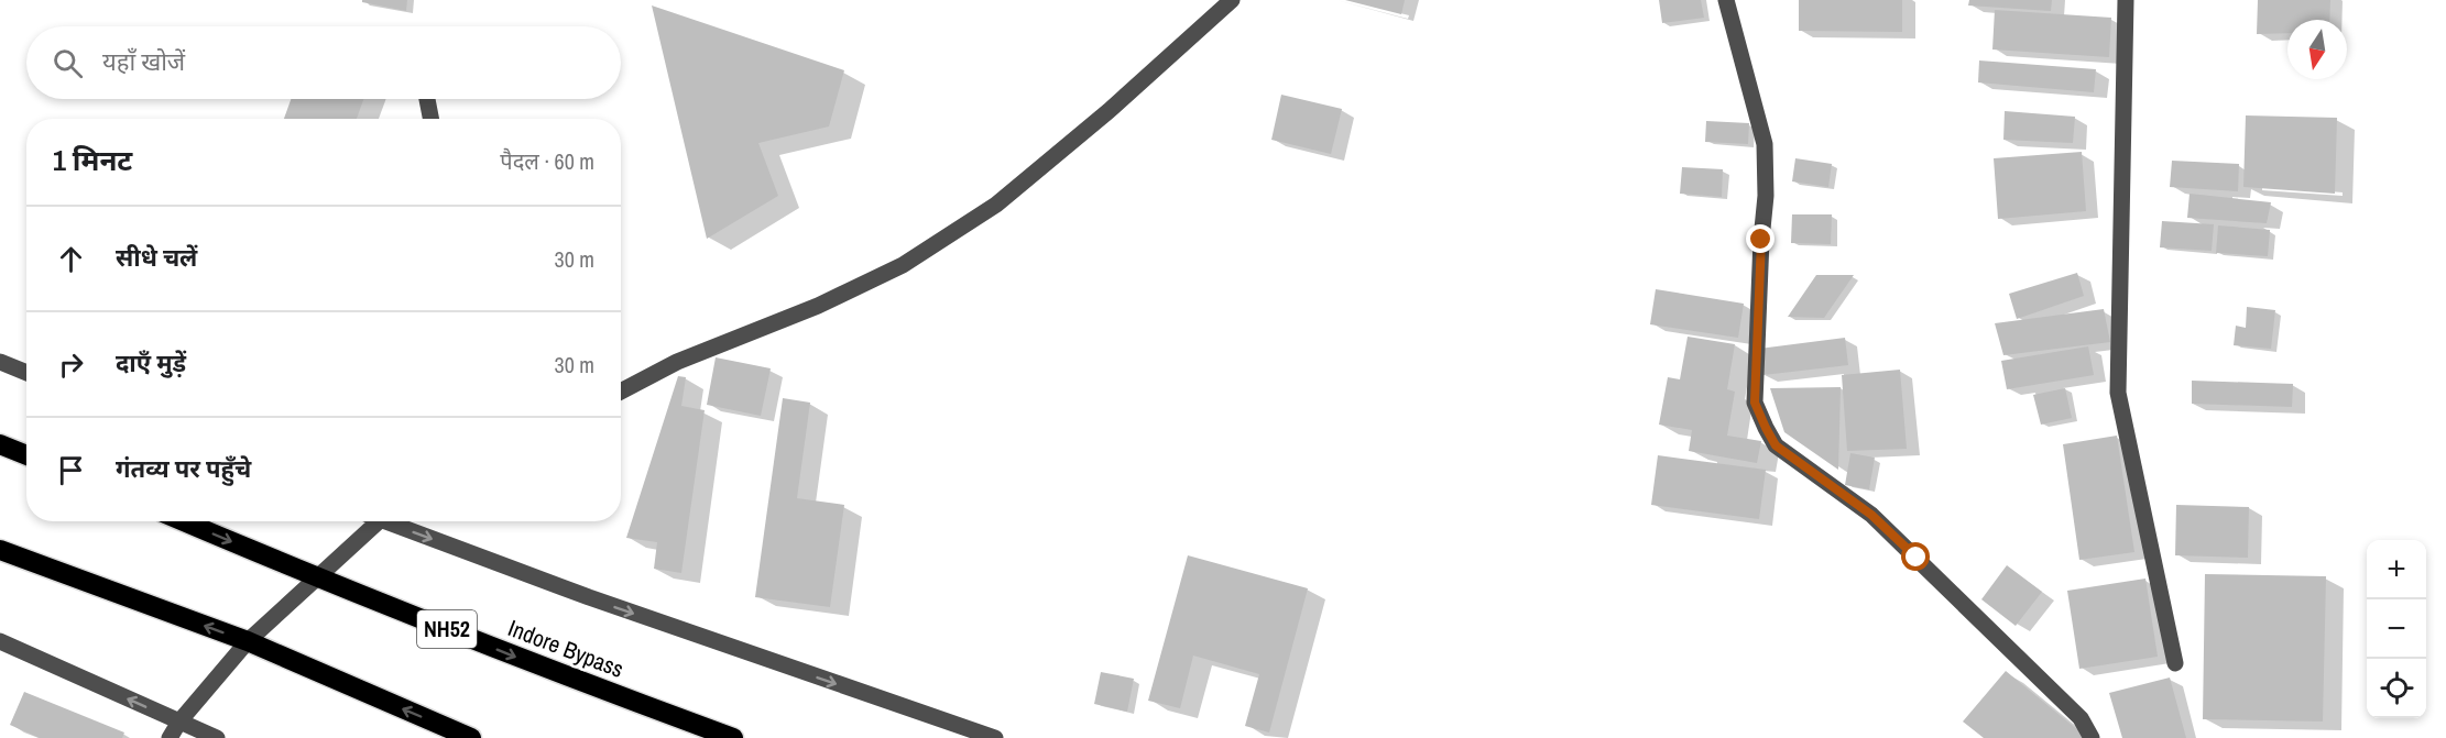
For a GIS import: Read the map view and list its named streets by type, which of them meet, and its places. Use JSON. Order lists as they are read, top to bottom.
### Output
{
  "streets": {
    "highway": ["NH52", "Indore Bypass"]
  },
  "north": "bottom",
  "page": {
    "search": "यहाँ खोजें",
    "heading": ["1 मिनट", "पैदल · 60 m"],
    "list": [
      ["सीधे चलें", "30 m"],
      ["दाएँ मुड़ें", "30 m"],
      "गंतव्य पर पहुँचे"
    ],
    "map_buttons": ["+", "−"]
  }
}
